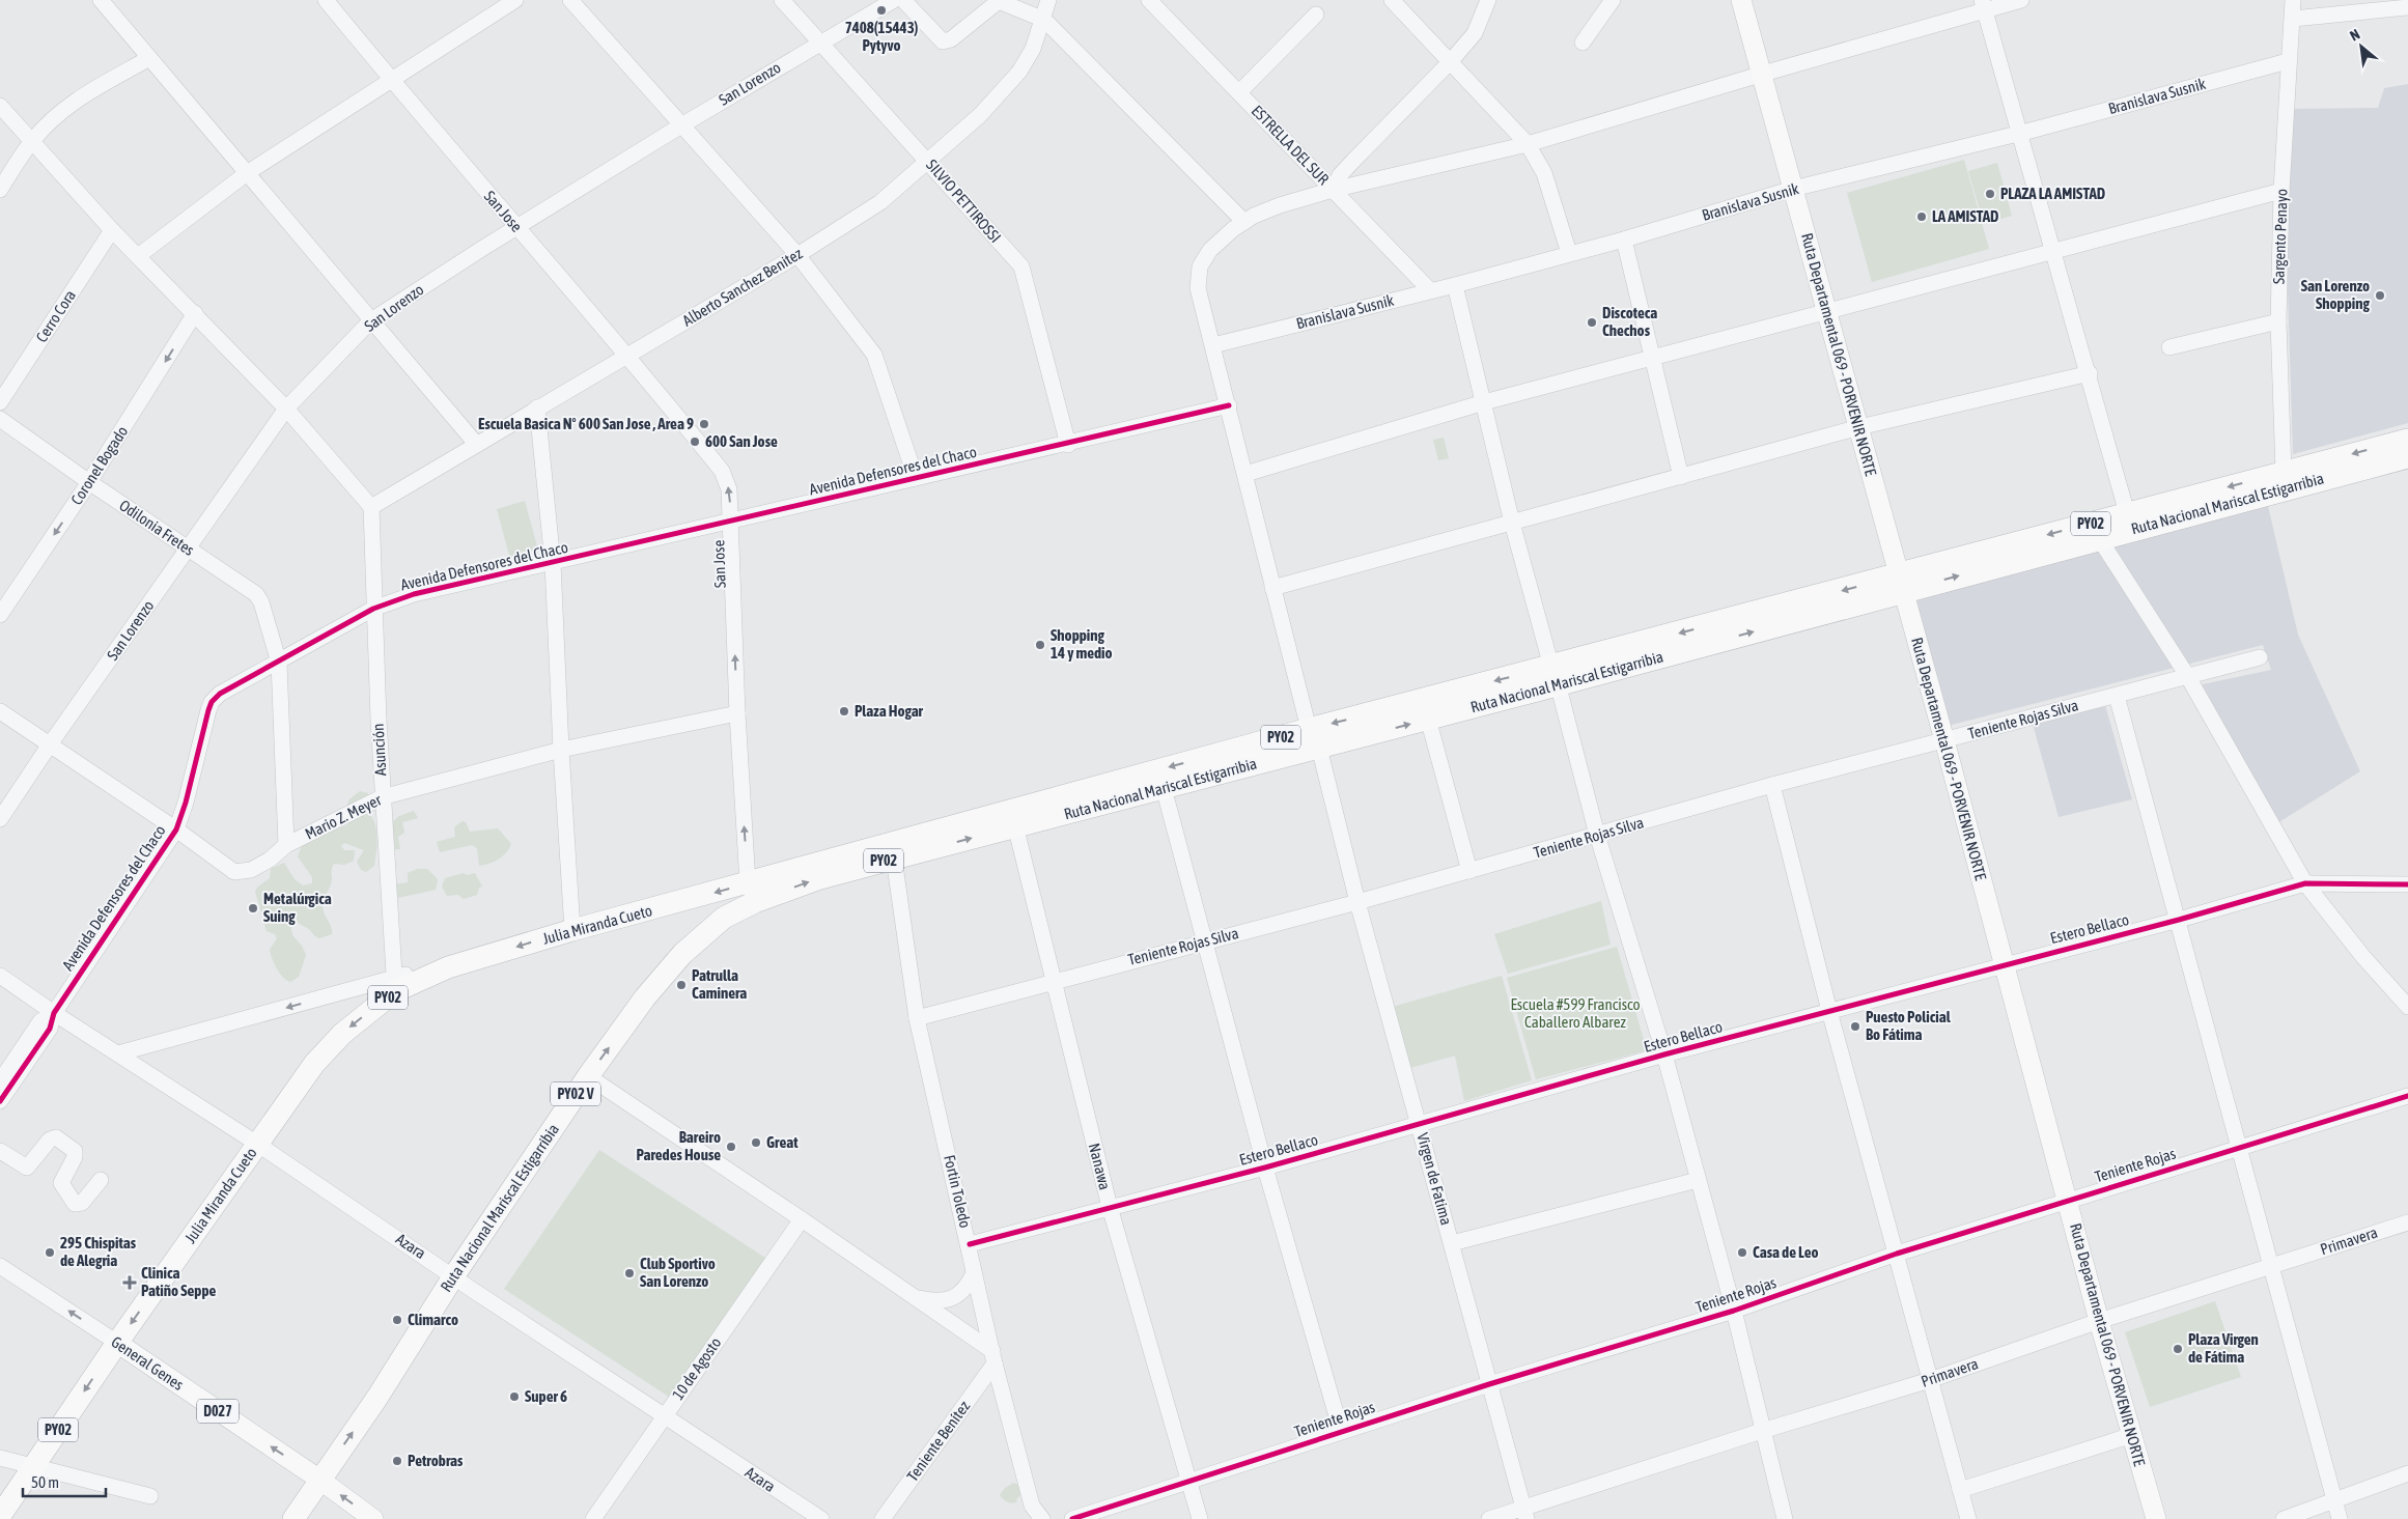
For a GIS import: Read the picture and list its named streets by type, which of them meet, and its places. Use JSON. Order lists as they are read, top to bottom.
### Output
{
  "streets": {
    "highway": [
      "Ruta Nacional Mariscal Estigarribia",
      "PY02",
      "Julia Miranda Cueto",
      "PY02 V"
    ],
    "main road": ["Ruta Departamental 069 - PORVENIR NORTE", "General Genes", "D027"],
    "street": [
      "San Lorenzo",
      "Branislava Susnik",
      "ESTRELLA DEL SUR",
      "SILVIO PETTIROSSI",
      "San Jose",
      "Sargento Penayo",
      "Alberto Sanchez Benitez",
      "Cerro Cora",
      "Coronel Bogado",
      "Avenida Defensores del Chaco",
      "Odilonia Fretes",
      "Teniente Rojas Silva",
      "Asunción",
      "Mario Z. Meyer",
      "Estero Bellaco",
      "Teniente Rojas",
      "Nanawa",
      "Virgen de Fatima",
      "Fortin Toledo",
      "Primavera",
      "Azara",
      "10 de Agosto",
      "Teniente Benítez"
    ]
  },
  "crossings": [
    ["San Lorenzo", "SILVIO PETTIROSSI"],
    ["San Lorenzo", "San Jose"],
    ["San Lorenzo", "Odilonia Fretes"],
    ["San Lorenzo", "Mario Z. Meyer"],
    ["Branislava Susnik", "ESTRELLA DEL SUR"],
    ["Branislava Susnik", "Sargento Penayo"],
    ["Branislava Susnik", "Ruta Departamental 069 - PORVENIR NORTE"],
    ["Branislava Susnik", "Virgen de Fatima"],
    ["ESTRELLA DEL SUR", "Virgen de Fatima"],
    ["SILVIO PETTIROSSI", "Alberto Sanchez Benitez"],
    ["SILVIO PETTIROSSI", "Avenida Defensores del Chaco"],
    ["San Jose", "Alberto Sanchez Benitez"],
    ["San Jose", "Avenida Defensores del Chaco"],
    ["San Jose", "Ruta Nacional Mariscal Estigarribia"],
    ["San Jose", "Mario Z. Meyer"],
    ["San Jose", "Julia Miranda Cueto"],
    ["Sargento Penayo", "Ruta Nacional Mariscal Estigarribia"],
    ["Alberto Sanchez Benitez", "Asunción"],
    ["Ruta Departamental 069 - PORVENIR NORTE", "Ruta Nacional Mariscal Estigarribia"],
    ["Ruta Departamental 069 - PORVENIR NORTE", "Teniente Rojas Silva"],
    ["Ruta Departamental 069 - PORVENIR NORTE", "Estero Bellaco"],
    ["Ruta Departamental 069 - PORVENIR NORTE", "Teniente Rojas"],
    ["Ruta Departamental 069 - PORVENIR NORTE", "Virgen de Fatima"],
    ["Ruta Departamental 069 - PORVENIR NORTE", "Primavera"],
    ["Coronel Bogado", "Odilonia Fretes"],
    ["Avenida Defensores del Chaco", "Odilonia Fretes"],
    ["Avenida Defensores del Chaco", "Asunción"],
    ["Avenida Defensores del Chaco", "Mario Z. Meyer"],
    ["Avenida Defensores del Chaco", "Virgen de Fatima"],
    ["Avenida Defensores del Chaco", "Azara"],
    ["Ruta Nacional Mariscal Estigarribia", "Julia Miranda Cueto"],
    ["Ruta Nacional Mariscal Estigarribia", "Nanawa"],
    ["Ruta Nacional Mariscal Estigarribia", "Virgen de Fatima"],
    ["Ruta Nacional Mariscal Estigarribia", "Fortin Toledo"],
    ["Ruta Nacional Mariscal Estigarribia", "Azara"],
    ["Ruta Nacional Mariscal Estigarribia", "General Genes"],
    ["Ruta Nacional Mariscal Estigarribia", "D027"],
    ["Odilonia Fretes", "Mario Z. Meyer"],
    ["Teniente Rojas Silva", "Nanawa"],
    ["Teniente Rojas Silva", "Virgen de Fatima"],
    ["Teniente Rojas Silva", "Fortin Toledo"],
    ["Asunción", "Mario Z. Meyer"],
    ["Asunción", "Julia Miranda Cueto"],
    ["Julia Miranda Cueto", "Azara"],
    ["Julia Miranda Cueto", "General Genes"],
    ["Estero Bellaco", "Nanawa"],
    ["Estero Bellaco", "Virgen de Fatima"],
    ["Estero Bellaco", "Fortin Toledo"],
    ["Teniente Rojas", "Nanawa"],
    ["Teniente Rojas", "Virgen de Fatima"],
    ["Virgen de Fatima", "Primavera"],
    ["Fortin Toledo", "Teniente Benítez"],
    ["Azara", "10 de Agosto"],
    ["General Genes", "D027"]
  ],
  "one_way": ["San Jose", "Coronel Bogado", "Julia Miranda Cueto"],
  "parks": ["Escuela #599 Francisco Caballero Albarez"],
  "places": {
    "other": [
      "7408(15443) Pytyvo",
      "PLAZA LA AMISTAD",
      "LA AMISTAD",
      "San Lorenzo Shopping",
      "Discoteca Chechos",
      "Escuela Basica N° 600 San Jose , Area 9",
      "600 San Jose",
      "Shopping 14 y medio",
      "Plaza Hogar",
      "Metalúrgica Suing",
      "Patrulla Caminera",
      "Puesto Policial Bo Fátima",
      "Great",
      "Bareiro Paredes House",
      "295 Chispitas de Alegria",
      "Casa de Leo",
      "Club Sportivo San Lorenzo",
      "Climarco",
      "Plaza Virgen de Fátima",
      "Super 6",
      "Petrobras"
    ],
    "health": ["Clinica Patiño Seppe"]
  },
  "scale_bar": "50 m",
  "north": "top left"
}
